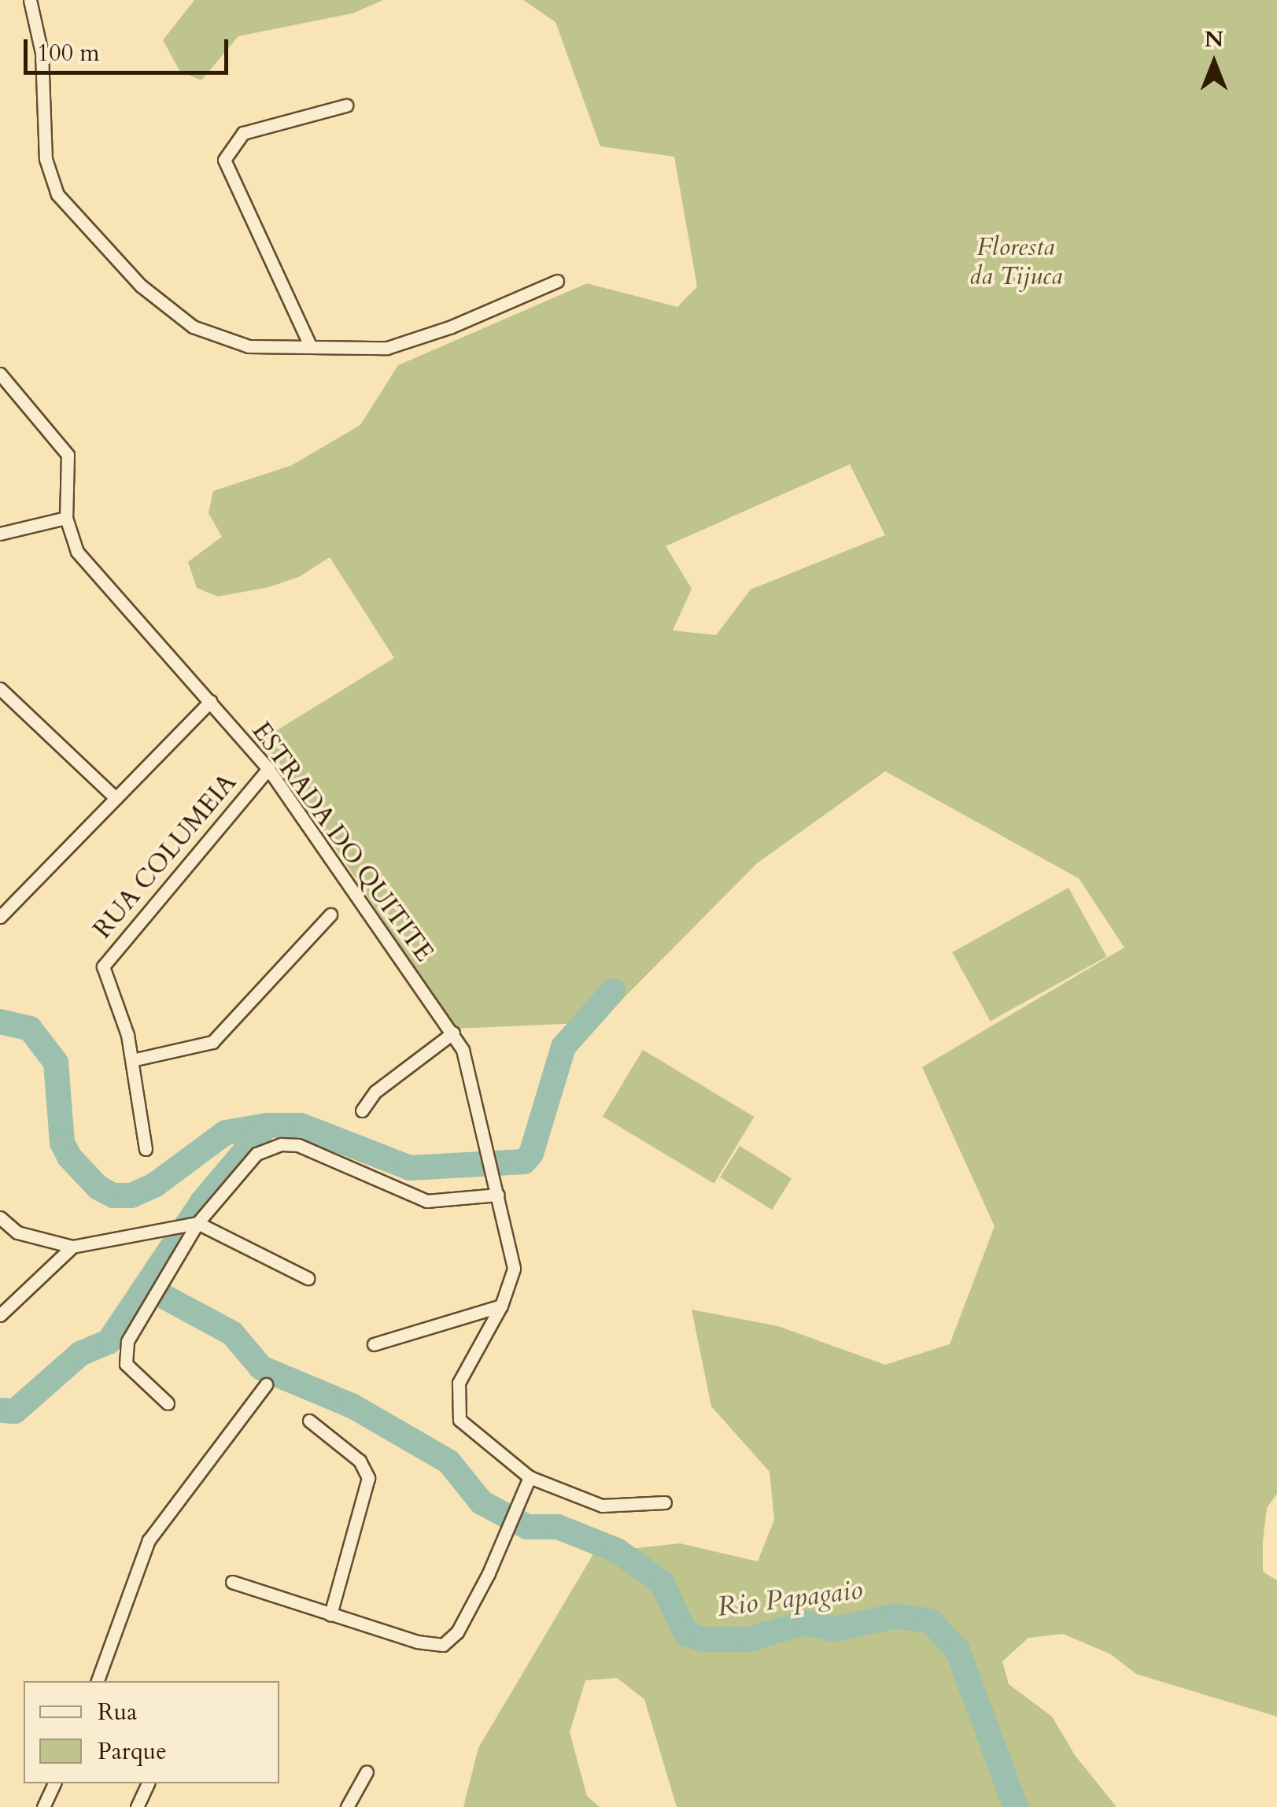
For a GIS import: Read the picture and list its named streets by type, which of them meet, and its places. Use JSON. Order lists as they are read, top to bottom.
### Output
{
  "streets": {
    "street": ["ESTRADA DO QUITITE", "RUA COLUMEIA"]
  },
  "crossings": [
    ["ESTRADA DO QUITITE", "RUA COLUMEIA"]
  ],
  "water": ["Rio Papagaio"],
  "parks": ["Floresta da Tijuca"],
  "legend": ["Rua", "Parque"],
  "scale_bar": "100 m",
  "north": "top"
}
